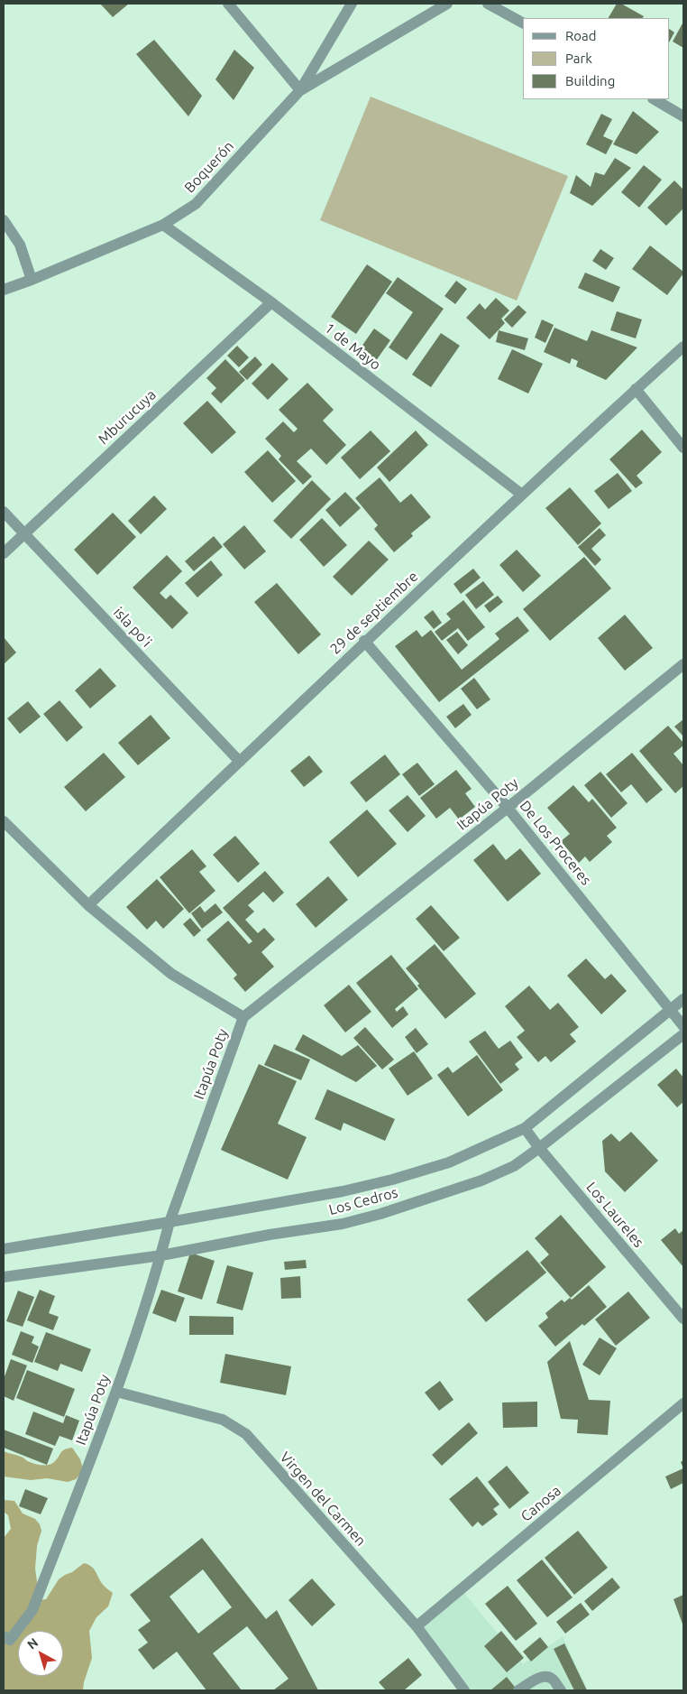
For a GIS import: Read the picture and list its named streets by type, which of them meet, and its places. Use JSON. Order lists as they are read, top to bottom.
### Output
{
  "streets": {
    "street": [
      "Boquerón",
      "1 de Mayo",
      "Mburucuya",
      "29 de septiembre",
      "isla po'i",
      "Itapúa Poty",
      "De Los Proceres",
      "Los Cedros",
      "Los Laureles",
      "Virgen del Carmen",
      "Canosa"
    ]
  },
  "crossings": [
    ["Boquerón", "1 de Mayo"],
    ["1 de Mayo", "Mburucuya"],
    ["1 de Mayo", "29 de septiembre"],
    ["Mburucuya", "isla po'i"],
    ["29 de septiembre", "isla po'i"],
    ["29 de septiembre", "De Los Proceres"],
    ["Itapúa Poty", "De Los Proceres"],
    ["Itapúa Poty", "Los Cedros"],
    ["Itapúa Poty", "Virgen del Carmen"],
    ["Los Cedros", "Los Laureles"],
    ["Virgen del Carmen", "Canosa"]
  ],
  "legend": ["Road", "Park", "Building"],
  "north": "top left"
}
